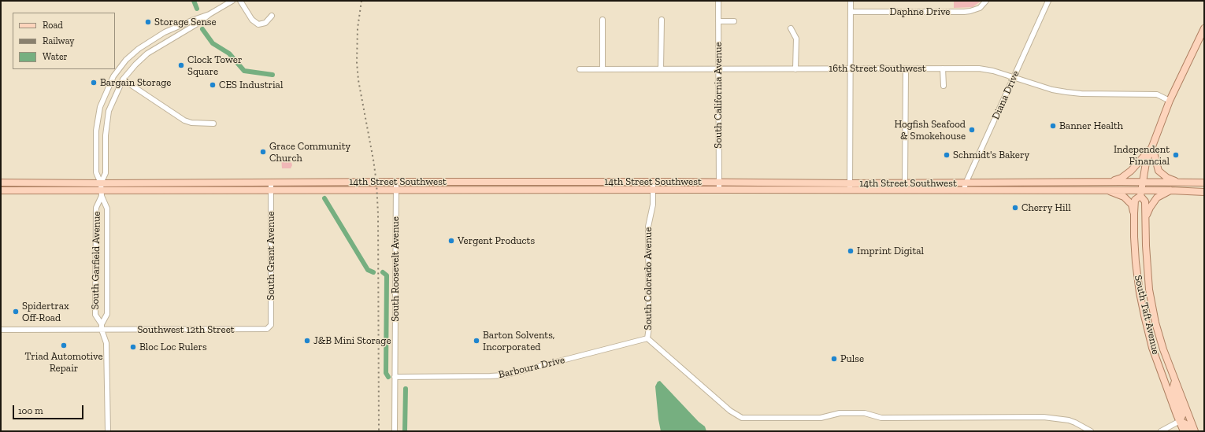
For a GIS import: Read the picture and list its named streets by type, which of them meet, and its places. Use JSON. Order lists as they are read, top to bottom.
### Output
{
  "streets": {
    "main road": ["14th Street Southwest", "South Taft Avenue"],
    "street": [
      "Daphne Drive",
      "16th Street Southwest",
      "South California Avenue",
      "Diana Drive",
      "South Grant Avenue",
      "South Garfield Avenue",
      "South Roosevelt Avenue",
      "South Colorado Avenue",
      "Southwest 12th Street",
      "Barboura Drive"
    ]
  },
  "crossings": [
    ["16th Street Southwest", "South California Avenue"],
    ["16th Street Southwest", "Diana Drive"],
    ["16th Street Southwest", "South Taft Avenue"],
    ["South California Avenue", "14th Street Southwest"],
    ["Diana Drive", "14th Street Southwest"],
    ["14th Street Southwest", "South Grant Avenue"],
    ["14th Street Southwest", "South Garfield Avenue"],
    ["14th Street Southwest", "South Roosevelt Avenue"],
    ["14th Street Southwest", "South Colorado Avenue"],
    ["14th Street Southwest", "South Taft Avenue"],
    ["South Grant Avenue", "Southwest 12th Street"],
    ["South Garfield Avenue", "Southwest 12th Street"],
    ["South Roosevelt Avenue", "Barboura Drive"],
    ["South Colorado Avenue", "Barboura Drive"]
  ],
  "places": [
    "Storage Sense",
    "Clock Tower Square",
    "Bargain Storage",
    "CES Industrial",
    "Banner Health",
    "Hogfish Seafood & Smokehouse",
    "Grace Community Church",
    "Schmidt's Bakery",
    "Independent Financial",
    "Cherry Hill",
    "Vergent Products",
    "Imprint Digital",
    "Spidertrax Off-Road",
    "J&B Mini Storage",
    "Barton Solvents, Incorporated",
    "Triad Automotive Repair",
    "Bloc Loc Rulers",
    "Pulse"
  ],
  "legend": ["Road", "Railway", "Water"],
  "scale_bar": "100 m"
}
